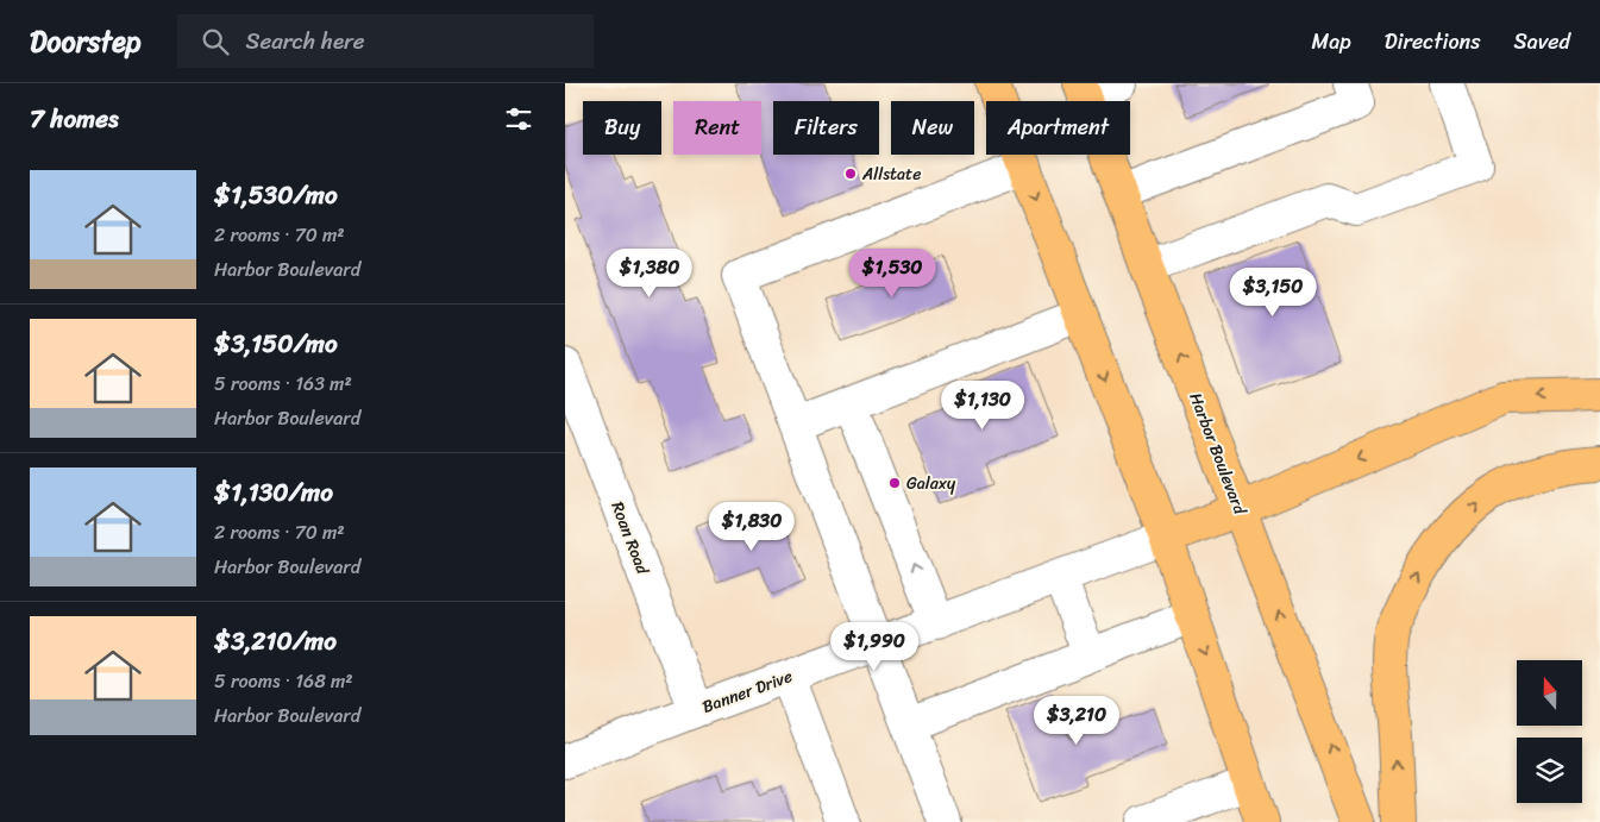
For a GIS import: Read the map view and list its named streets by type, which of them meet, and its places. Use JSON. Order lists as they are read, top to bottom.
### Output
{
  "streets": {
    "main road": ["Harbor Boulevard"],
    "street": ["Roan Road", "Banner Drive"]
  },
  "crossings": [
    ["Roan Road", "Banner Drive"]
  ],
  "places": ["Allstate", "Galaxy"],
  "north": "top",
  "page": {
    "header": "Doorstep",
    "search": "Search here",
    "nav": ["Map", "Directions", "Saved"],
    "heading": "7 homes",
    "chip": [
      "Buy",
      "Rent",
      "Filters",
      "New",
      "Apartment"
    ],
    "list": [
      {
        "name": "$1,530/mo",
        "note": "2 rooms · 70 m² · Harbor Boulevard"
      },
      {
        "name": "$3,150/mo",
        "note": "5 rooms · 163 m² · Harbor Boulevard"
      },
      {
        "name": "$1,130/mo",
        "note": "2 rooms · 70 m² · Harbor Boulevard"
      },
      {
        "name": "$3,210/mo",
        "note": "5 rooms · 168 m² · Harbor Boulevard"
      }
    ],
    "price": [
      "$1,380",
      "$1,530",
      "$3,150",
      "$1,130",
      "$1,830",
      "$1,990",
      "$3,210"
    ]
  }
}
